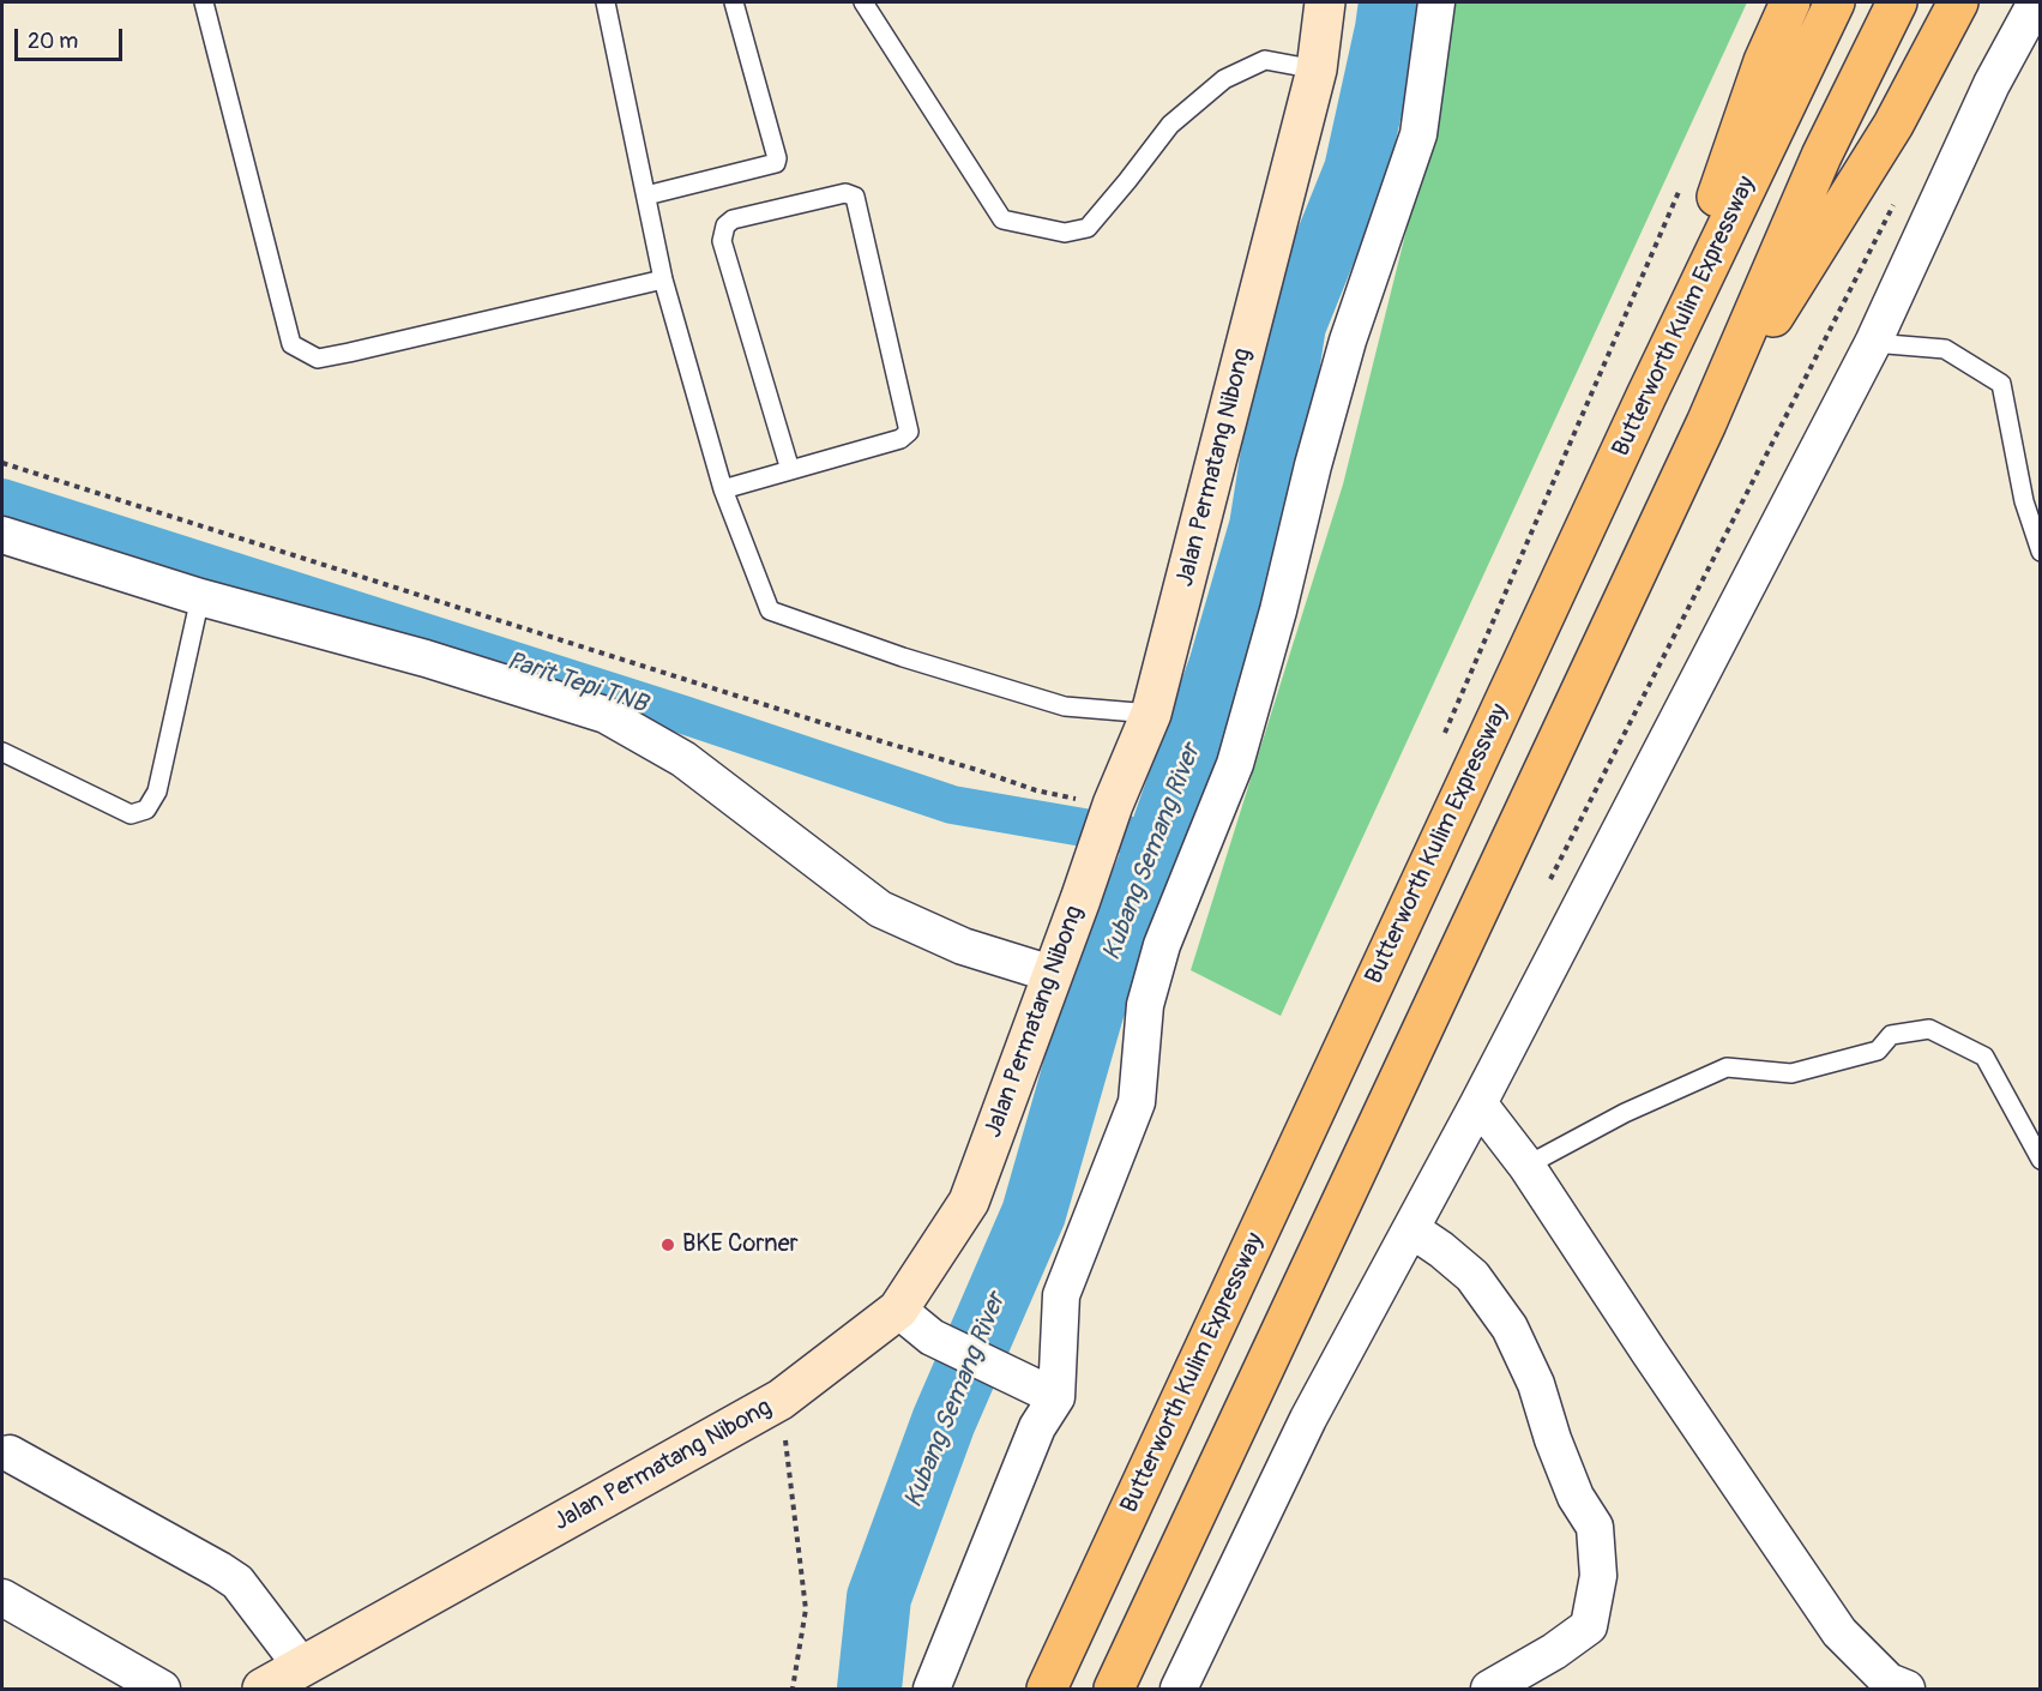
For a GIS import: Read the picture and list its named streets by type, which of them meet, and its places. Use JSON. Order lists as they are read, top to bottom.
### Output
{
  "streets": {
    "highway": ["Butterworth Kulim Expressway"],
    "main road": ["Jalan Permatang Nibong"]
  },
  "water": ["Parit Tepi TNB", "Kubang Semang River"],
  "places": ["BKE Corner"],
  "scale_bar": "20 m"
}
